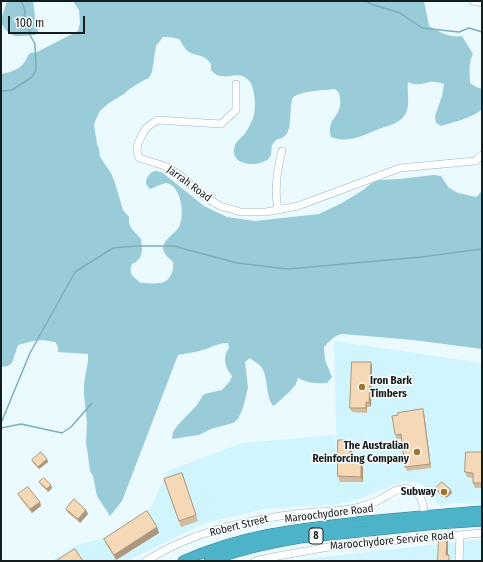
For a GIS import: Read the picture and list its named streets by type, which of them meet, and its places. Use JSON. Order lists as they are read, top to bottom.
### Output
{
  "streets": {
    "highway": ["Maroochydore Road", "8"],
    "street": ["Jarrah Road", "Robert Street", "Maroochydore Service Road"]
  },
  "crossings": [
    ["Maroochydore Road", "Robert Street"]
  ],
  "places": ["Iron Bark Timbers", "The Australian Reinforcing Company", "Subway"],
  "scale_bar": "100 m"
}
